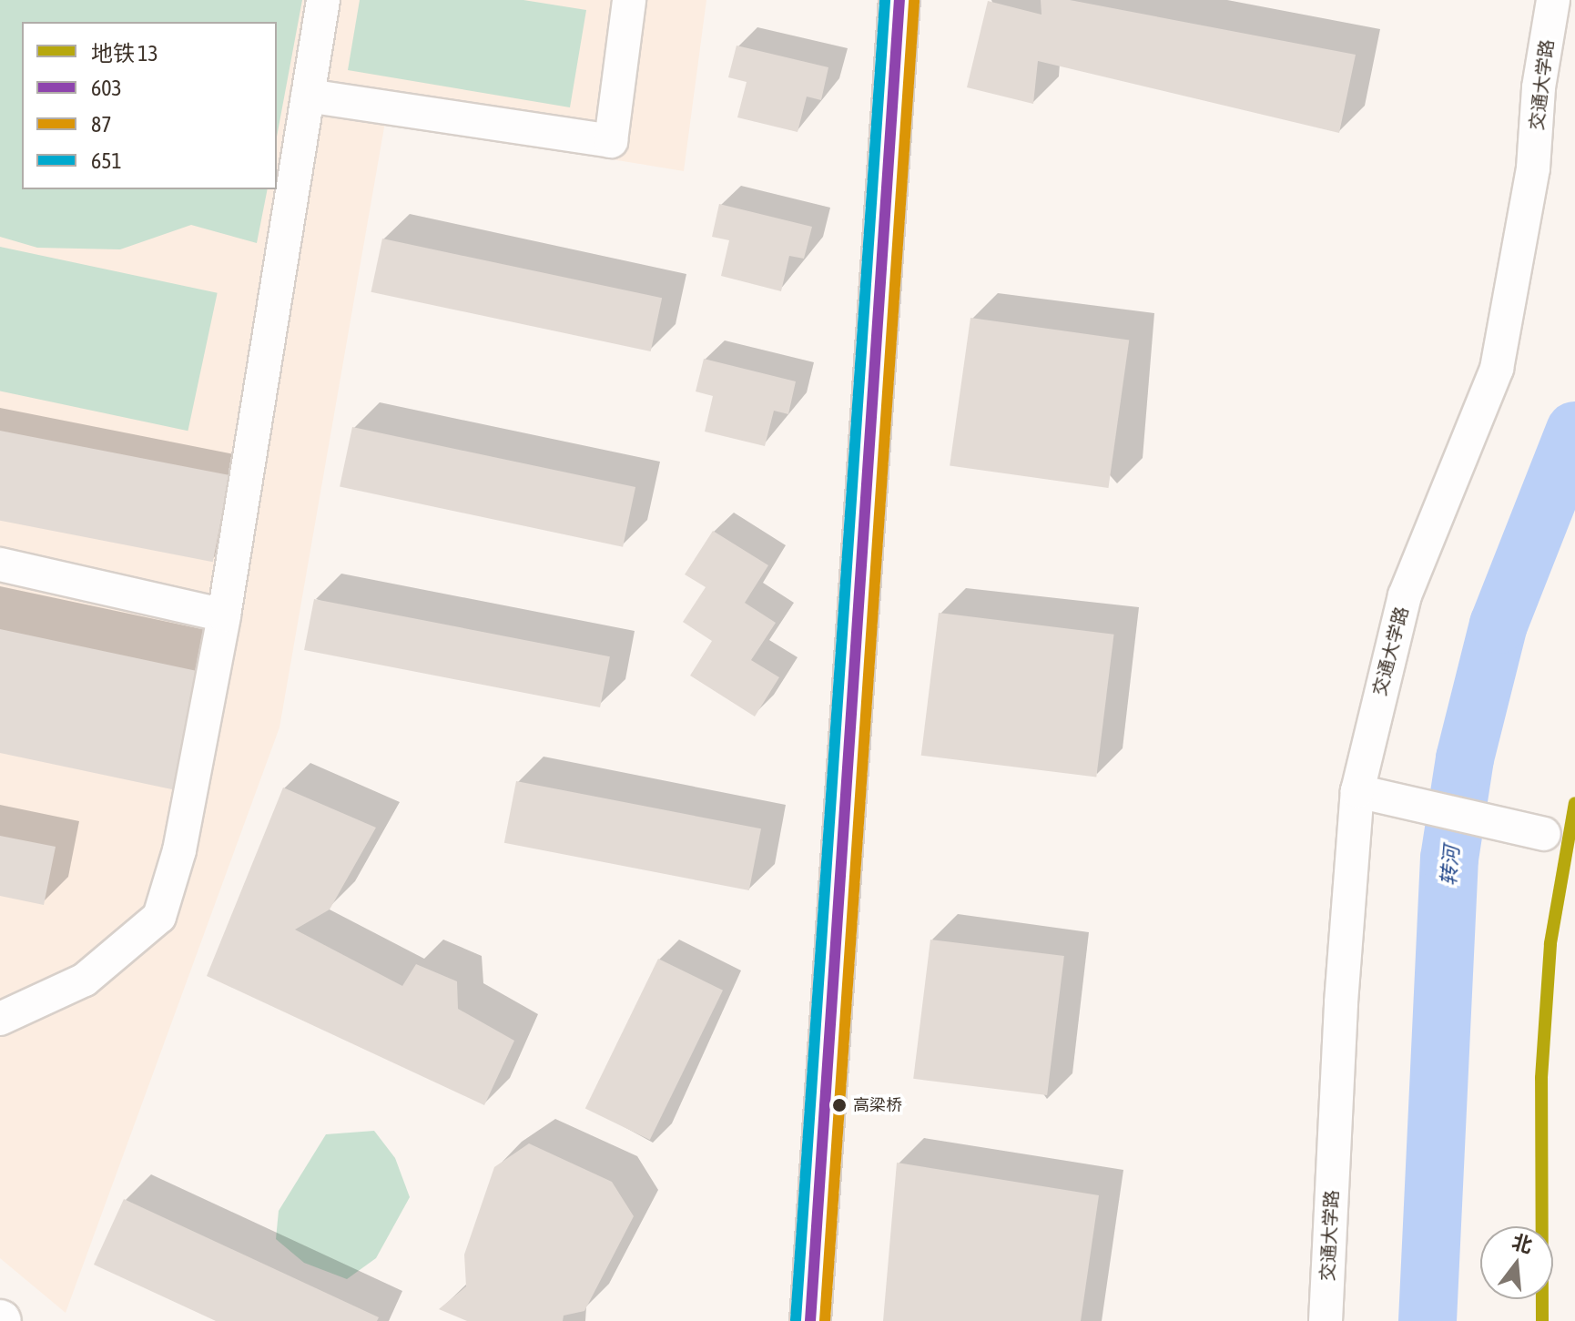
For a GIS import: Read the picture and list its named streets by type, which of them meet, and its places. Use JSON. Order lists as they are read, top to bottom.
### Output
{
  "streets": {
    "street": ["交通大学路"]
  },
  "water": ["转河"],
  "places": ["高梁桥"],
  "lines": [
    "transit line 603",
    "transit line 651",
    "transit line 87",
    "metro line 13"
  ],
  "legend": [
    "地铁 13",
    "603",
    "87",
    "651"
  ],
  "north": "top"
}
